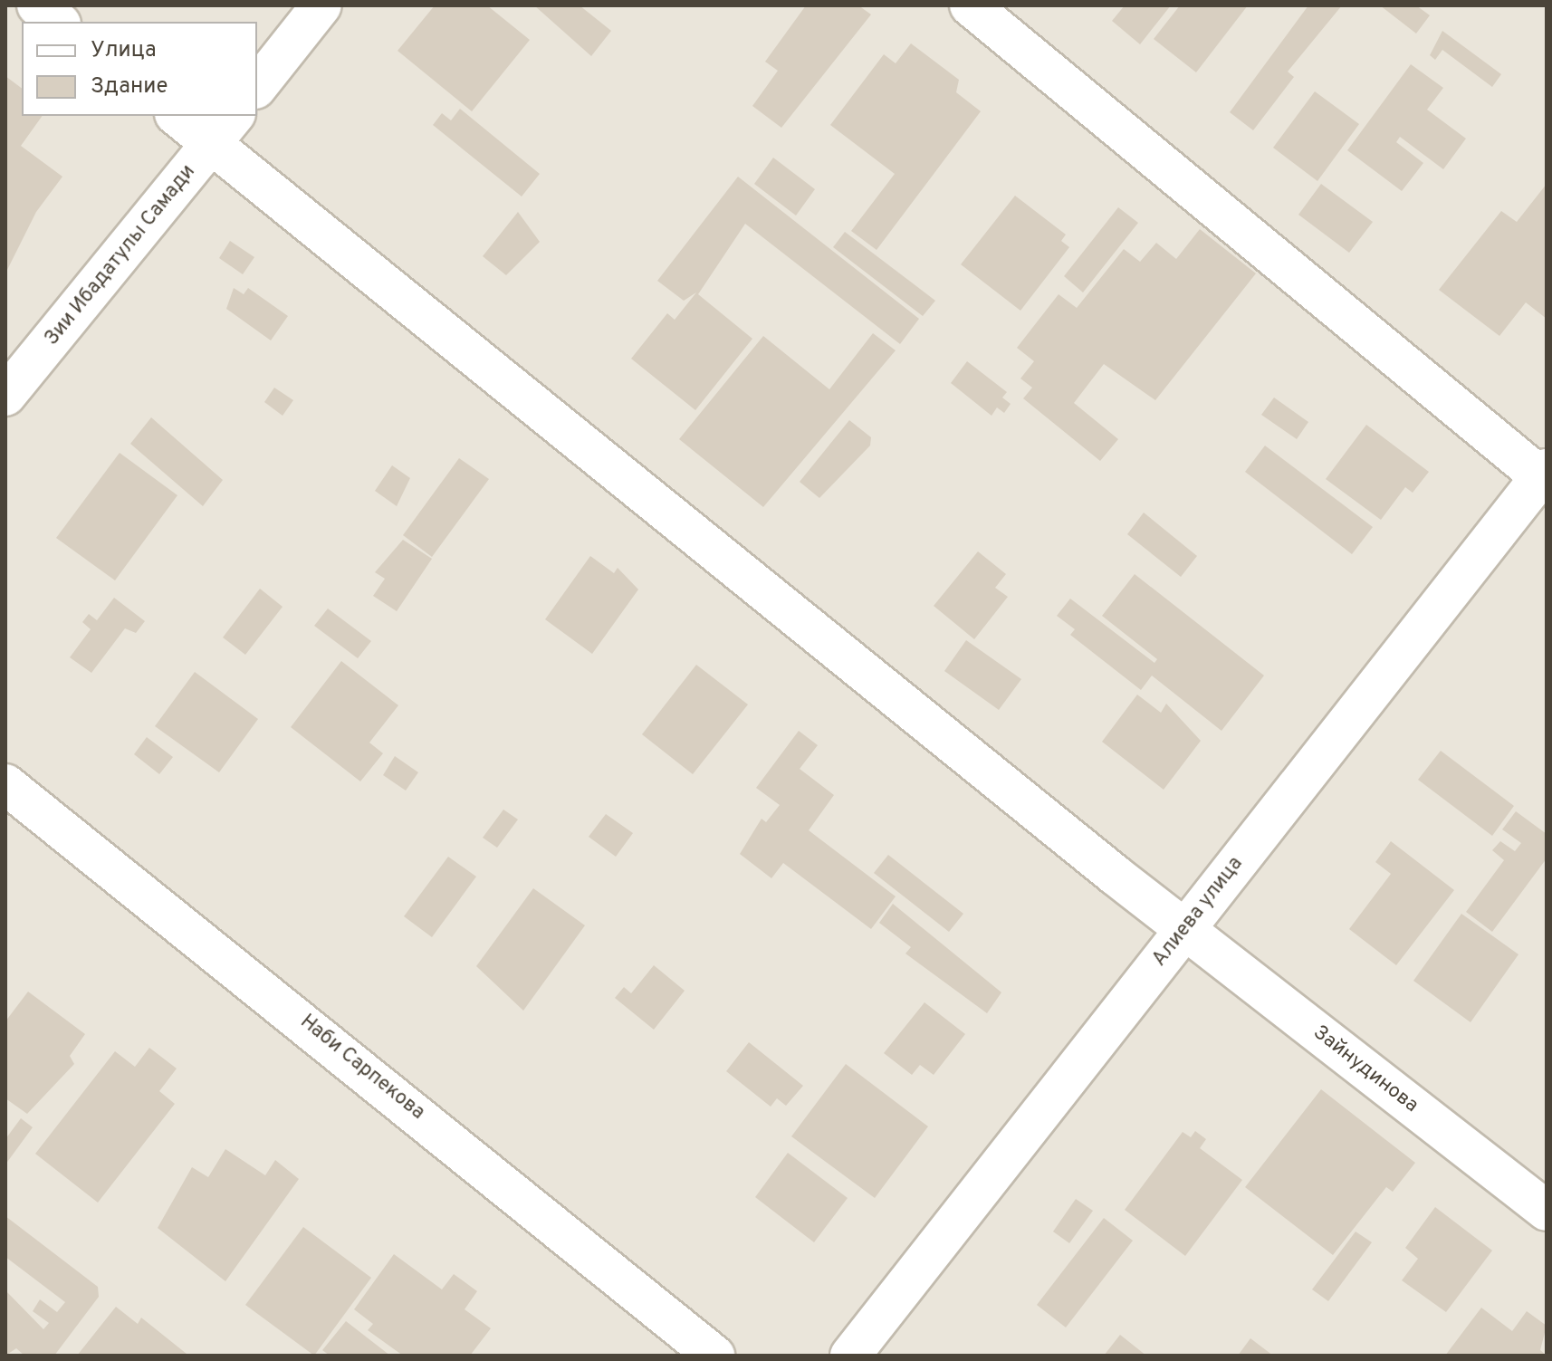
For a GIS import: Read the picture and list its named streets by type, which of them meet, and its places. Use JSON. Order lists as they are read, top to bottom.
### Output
{
  "streets": {
    "street": [
      "Зии Ибадатулы Самади",
      "Алиева улица",
      "Наби Сарпекова",
      "Зайнудинова"
    ]
  },
  "crossings": [
    ["Зии Ибадатулы Самади", "Зайнудинова"],
    ["Алиева улица", "Зайнудинова"]
  ],
  "legend": ["Улица", "Здание"]
}
